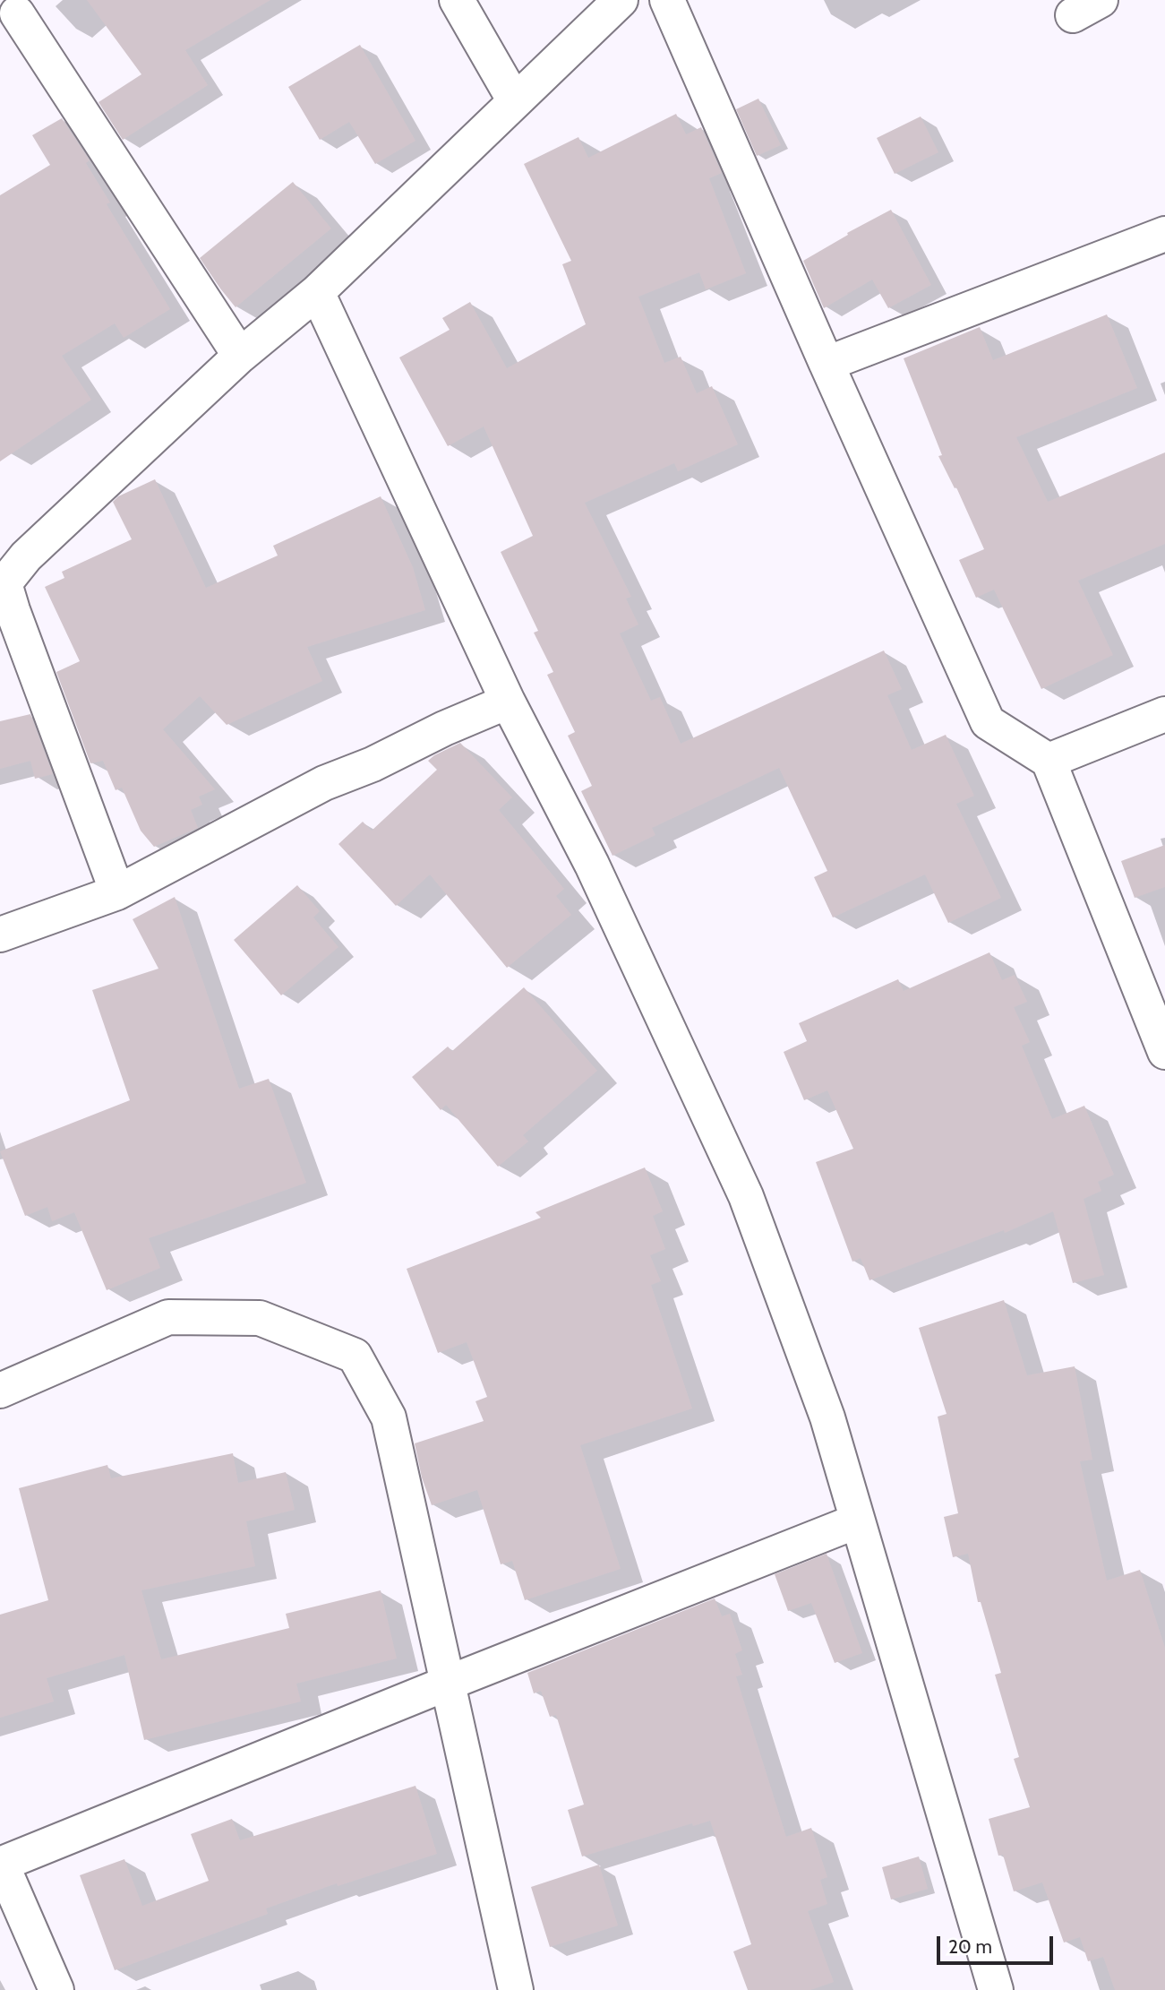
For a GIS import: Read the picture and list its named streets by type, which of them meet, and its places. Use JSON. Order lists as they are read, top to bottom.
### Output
{
  "scale_bar": "20 m"
}
